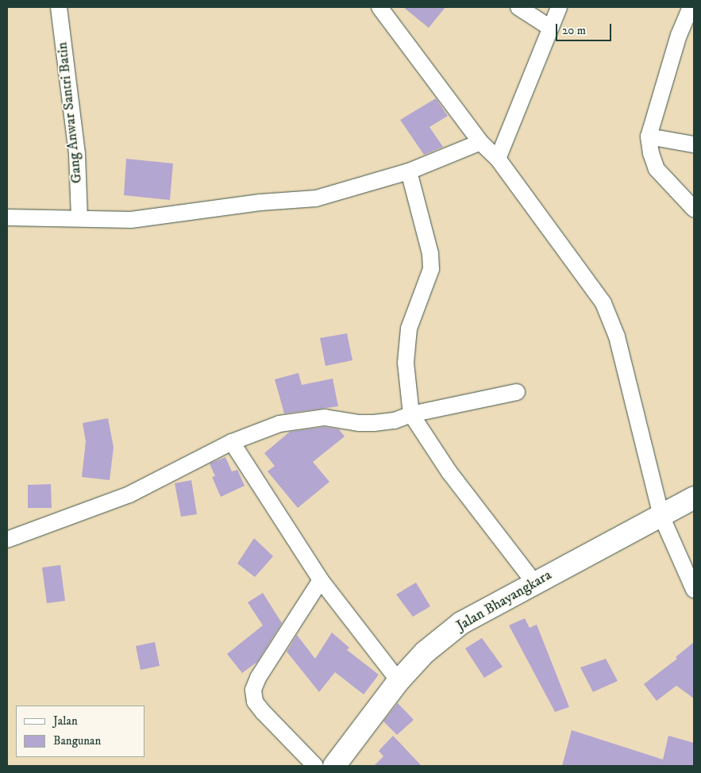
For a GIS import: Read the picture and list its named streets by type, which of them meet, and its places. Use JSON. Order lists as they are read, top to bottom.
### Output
{
  "streets": {
    "street": ["Gang Anwar Santri Batin", "Jalan Bhayangkara"]
  },
  "legend": ["Jalan", "Bangunan"],
  "scale_bar": "20 m"
}
